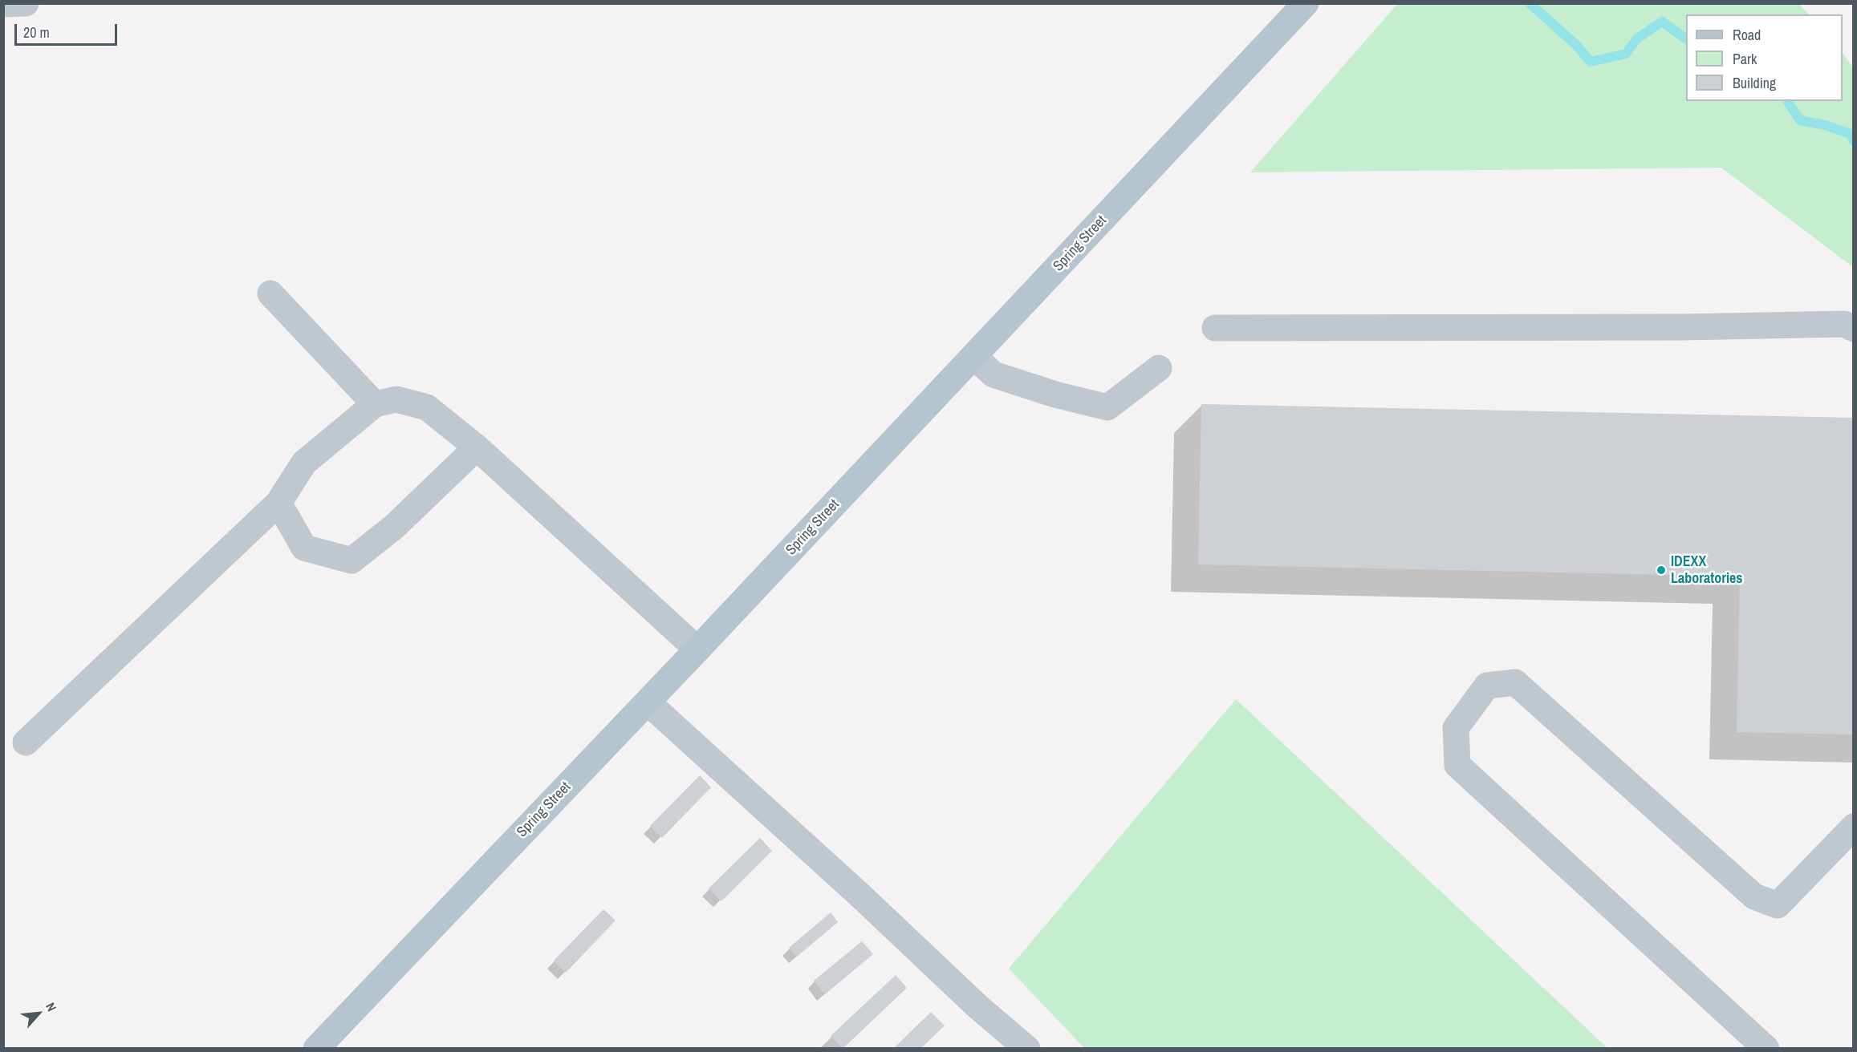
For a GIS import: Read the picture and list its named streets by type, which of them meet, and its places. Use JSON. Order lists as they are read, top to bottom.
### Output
{
  "streets": {
    "main road": ["Spring Street"]
  },
  "places": ["IDEXX Laboratories"],
  "legend": ["Road", "Park", "Building"],
  "scale_bar": "20 m",
  "north": "top right"
}
